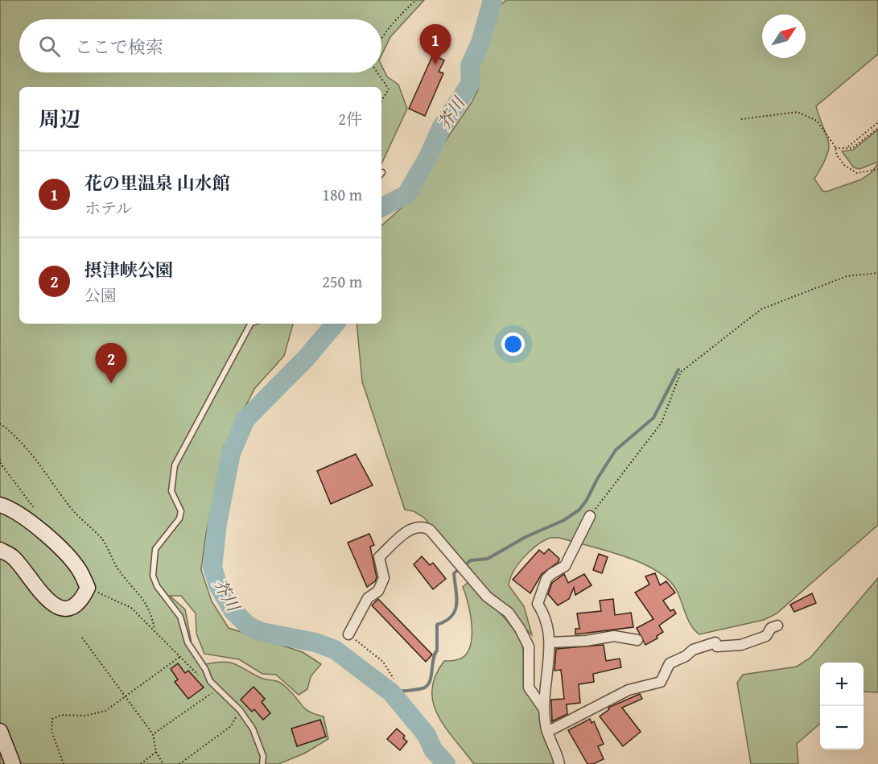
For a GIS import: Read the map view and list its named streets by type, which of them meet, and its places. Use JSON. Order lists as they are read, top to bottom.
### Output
{
  "water": ["芥川"],
  "north": "top right",
  "page": {
    "search": "ここで検索",
    "pins": ["1", "2"],
    "heading": ["周辺", "2件"],
    "list": [
      {
        "mark": "1",
        "name": "花の里温泉 山水館",
        "note": "ホテル",
        "value": "180 m"
      },
      {
        "mark": "2",
        "name": "摂津峡公園",
        "note": "公園",
        "value": "250 m"
      }
    ],
    "map_buttons": ["+", "−"]
  }
}
